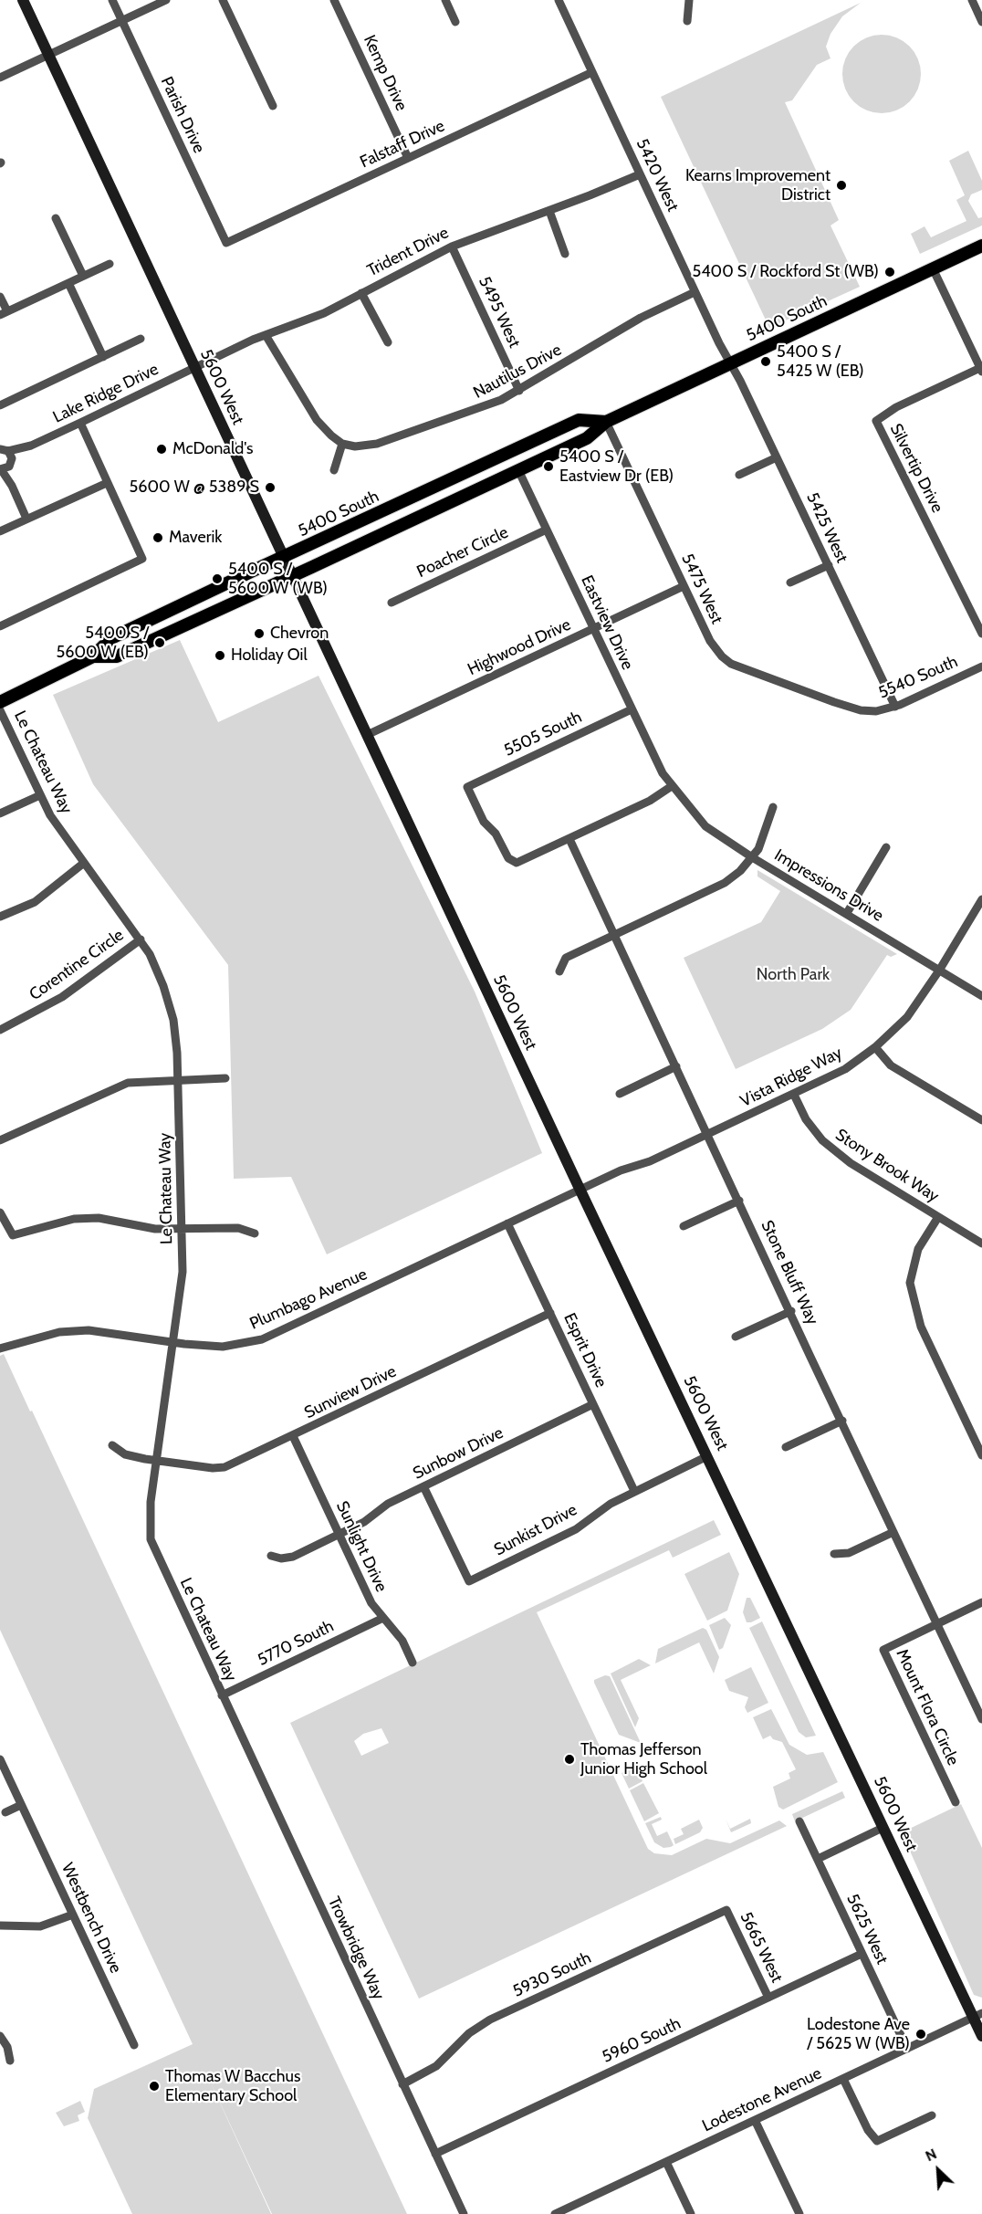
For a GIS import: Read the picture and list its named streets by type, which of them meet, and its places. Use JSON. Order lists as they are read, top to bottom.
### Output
{
  "streets": {
    "main road": ["5400 South", "5600 West"],
    "street": [
      "Kemp Drive",
      "Parish Drive",
      "Falstaff Drive",
      "5420 West",
      "Trident Drive",
      "5495 West",
      "Nautilus Drive",
      "Lake Ridge Drive",
      "Silvertip Drive",
      "5425 West",
      "Poacher Circle",
      "5475 West",
      "Eastview Drive",
      "Highwood Drive",
      "5540 South",
      "5505 South",
      "Le Chateau Way",
      "Impressions Drive",
      "Corentine Circle",
      "Vista Ridge Way",
      "Stony Brook Way",
      "Stone Bluff Way",
      "Plumbago Avenue",
      "Esprit Drive",
      "Sunview Drive",
      "Sunbow Drive",
      "Sunkist Drive",
      "Sunlight Drive",
      "5770 South",
      "Mount Flora Circle",
      "Westbench Drive",
      "5625 West",
      "5665 West",
      "Trowbridge Way",
      "5930 South",
      "5960 South",
      "Lodestone Avenue"
    ]
  },
  "crossings": [
    ["Kemp Drive", "Falstaff Drive"],
    ["Parish Drive", "Falstaff Drive"],
    ["Falstaff Drive", "5420 West"],
    ["5420 West", "Trident Drive"],
    ["5420 West", "5400 South"],
    ["5420 West", "Nautilus Drive"],
    ["5420 West", "5425 West"],
    ["Trident Drive", "5495 West"],
    ["Trident Drive", "5600 West"],
    ["Trident Drive", "Lake Ridge Drive"],
    ["5495 West", "Nautilus Drive"],
    ["5400 South", "5600 West"],
    ["5400 South", "5425 West"],
    ["5400 South", "5475 West"],
    ["5400 South", "Eastview Drive"],
    ["5600 West", "Lake Ridge Drive"],
    ["5600 West", "Highwood Drive"],
    ["5600 West", "Vista Ridge Way"],
    ["5600 West", "Plumbago Avenue"],
    ["5600 West", "Sunkist Drive"],
    ["5600 West", "Lodestone Avenue"],
    ["5425 West", "5540 South"],
    ["Poacher Circle", "Eastview Drive"],
    ["5475 West", "Highwood Drive"],
    ["5475 West", "5540 South"],
    ["Eastview Drive", "Highwood Drive"],
    ["Eastview Drive", "5505 South"],
    ["Eastview Drive", "Impressions Drive"],
    ["5505 South", "Stone Bluff Way"],
    ["Le Chateau Way", "Corentine Circle"],
    ["Le Chateau Way", "Plumbago Avenue"],
    ["Le Chateau Way", "Sunview Drive"],
    ["Le Chateau Way", "5770 South"],
    ["Le Chateau Way", "Trowbridge Way"],
    ["Impressions Drive", "Vista Ridge Way"],
    ["Vista Ridge Way", "Stony Brook Way"],
    ["Vista Ridge Way", "Stone Bluff Way"],
    ["Vista Ridge Way", "Plumbago Avenue"],
    ["Stone Bluff Way", "Mount Flora Circle"],
    ["Plumbago Avenue", "Esprit Drive"],
    ["Esprit Drive", "Sunview Drive"],
    ["Esprit Drive", "Sunbow Drive"],
    ["Esprit Drive", "Sunkist Drive"],
    ["Sunview Drive", "Sunlight Drive"],
    ["Sunbow Drive", "Sunkist Drive"],
    ["Sunbow Drive", "Sunlight Drive"],
    ["Sunlight Drive", "5770 South"],
    ["5770 South", "Trowbridge Way"],
    ["5625 West", "5960 South"],
    ["5625 West", "Lodestone Avenue"],
    ["5665 West", "5930 South"],
    ["5665 West", "5960 South"],
    ["Trowbridge Way", "5930 South"],
    ["Trowbridge Way", "5960 South"]
  ],
  "parks": ["North Park"],
  "places": [
    "Kearns Improvement District",
    "5400 S / Rockford St (WB)",
    "5400 S / 5425 W (EB)",
    "McDonald's",
    "5400 S / Eastview Dr (EB)",
    "5600 W @ 5389 S",
    "Maverik",
    "5400 S / 5600 W (WB)",
    "Chevron",
    "5400 S / 5600 W (EB)",
    "Holiday Oil",
    "Thomas Jefferson Junior High School",
    "Lodestone Ave / 5625 W (WB)",
    "Thomas W Bacchus Elementary School"
  ],
  "north": "top left"
}
